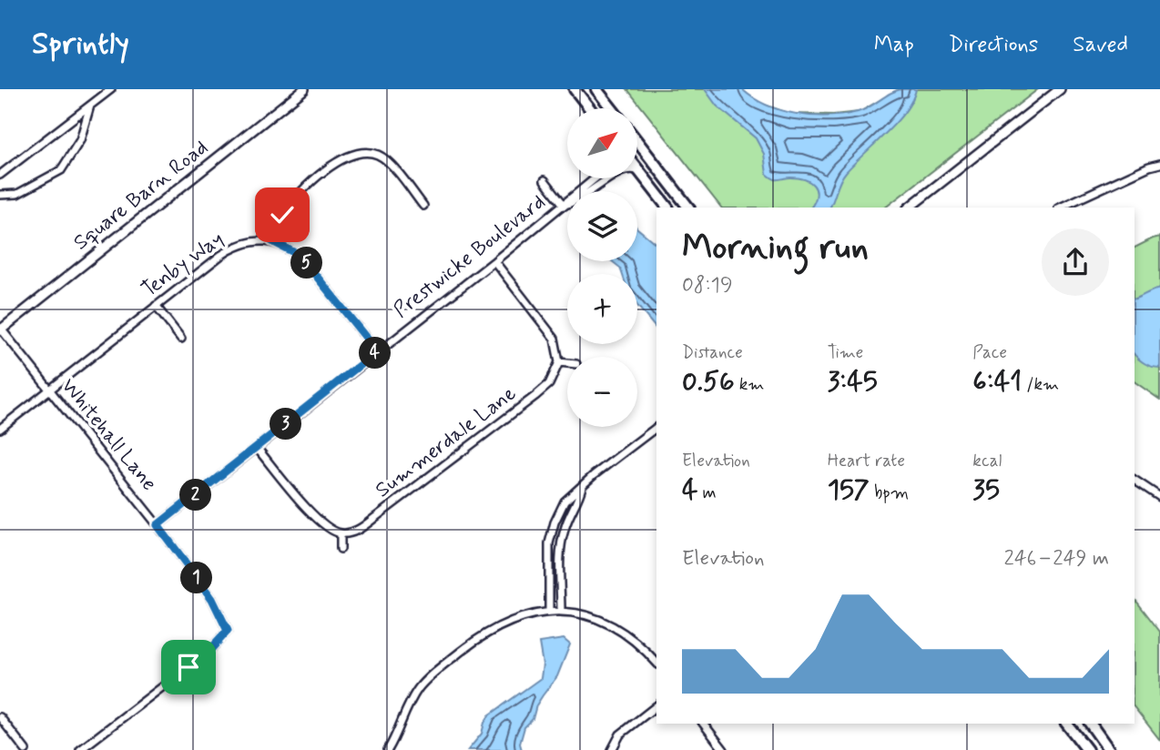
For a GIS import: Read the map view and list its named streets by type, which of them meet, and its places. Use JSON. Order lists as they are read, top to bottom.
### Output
{
  "streets": {
    "street": [
      "Square Barn Road",
      "Prestwicke Boulevard",
      "Tenby Way",
      "Whitehall Lane",
      "Summerdale Lane"
    ]
  },
  "crossings": [
    ["Square Barn Road", "Whitehall Lane"],
    ["Prestwicke Boulevard", "Whitehall Lane"],
    ["Tenby Way", "Whitehall Lane"]
  ],
  "north": "top right",
  "page": {
    "header": "Sprintly",
    "nav": ["Map", "Directions", "Saved"],
    "map_buttons": ["+", "−"],
    "heading": ["Morning run", "08:19"],
    "pins": [
      "5",
      "4",
      "3",
      "2",
      "1"
    ],
    "stats": [
      ["Distance", "0.56 km"],
      ["Time", "3:45"],
      ["Pace", "6:41 /km"],
      ["Elevation", "4 m"],
      ["Heart rate", "157 bpm"],
      ["kcal", "35"]
    ],
    "chart": ["Elevation", "246–249 m"]
  }
}
